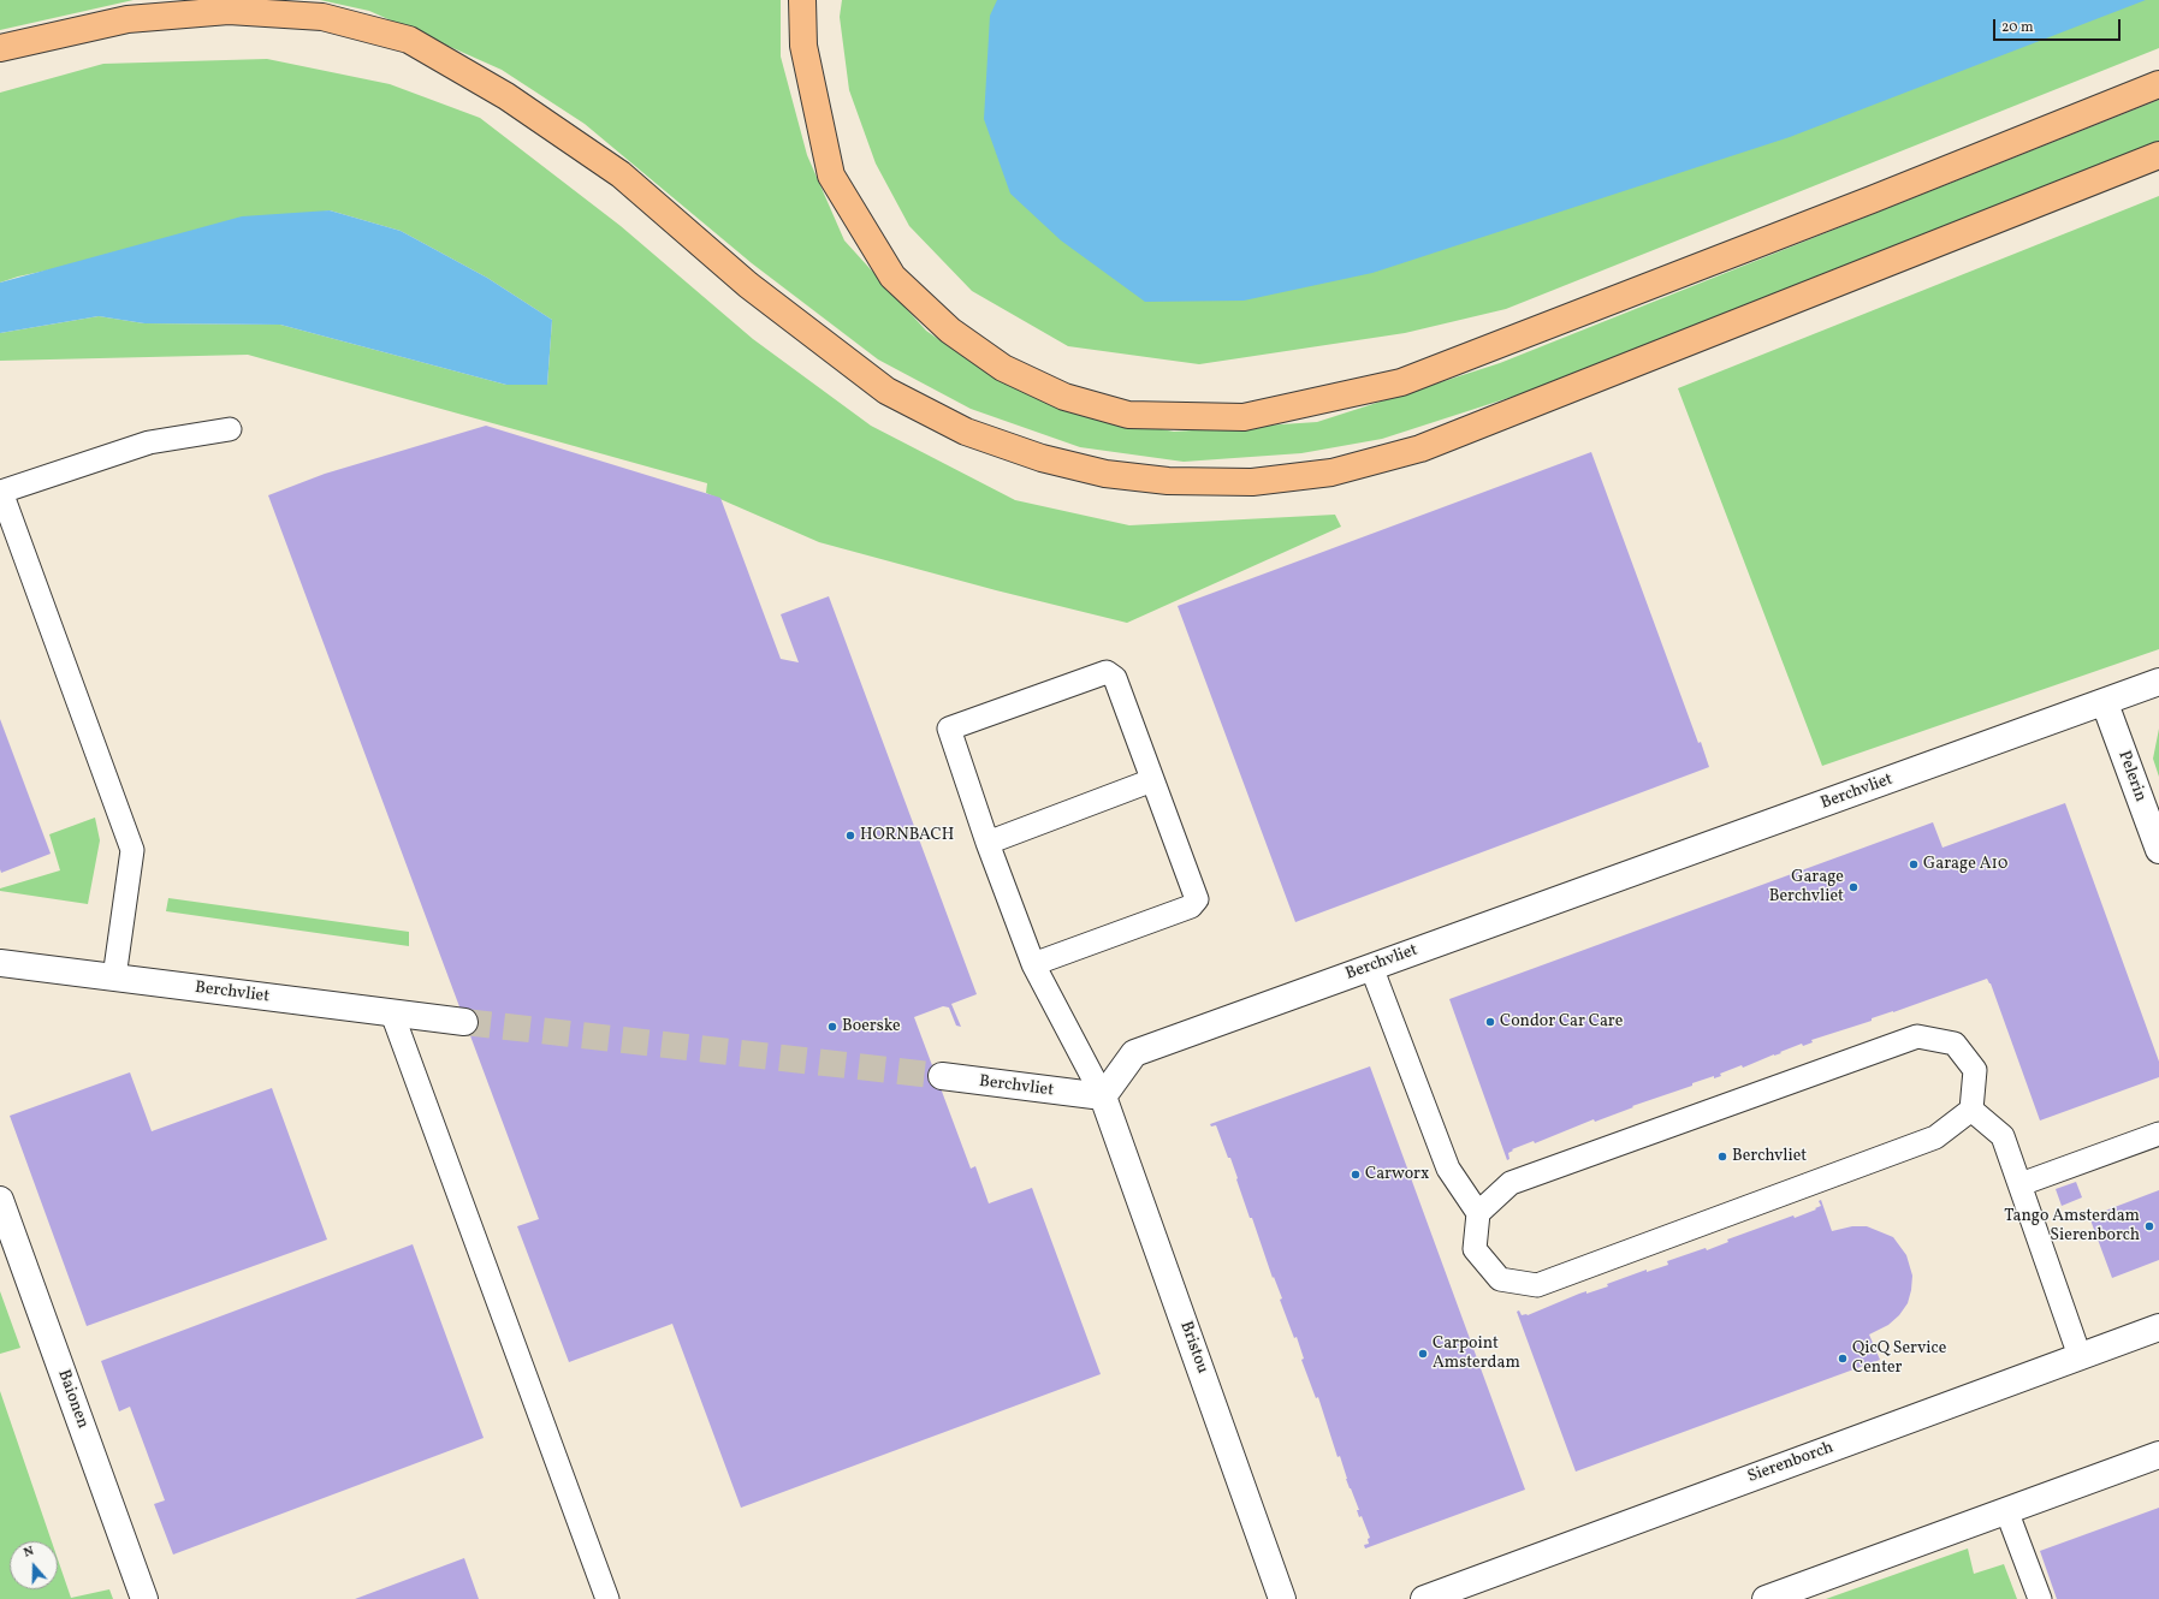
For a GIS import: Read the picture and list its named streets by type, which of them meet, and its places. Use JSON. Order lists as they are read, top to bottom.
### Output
{
  "streets": {
    "street": [
      "Pelerin",
      "Berchvliet",
      "Bristou",
      "Baionen",
      "Sierenborch"
    ]
  },
  "crossings": [
    ["Pelerin", "Berchvliet"],
    ["Berchvliet", "Bristou"]
  ],
  "places": [
    "HORNBACH",
    "Garage A10",
    "Garage Berchvliet",
    "Condor Car Care",
    "Boerske",
    "Berchvliet",
    "Carworx",
    "Tango Amsterdam Sierenborch",
    "Carpoint Amsterdam",
    "QicQ Service Center"
  ],
  "scale_bar": "20 m",
  "north": "top"
}
